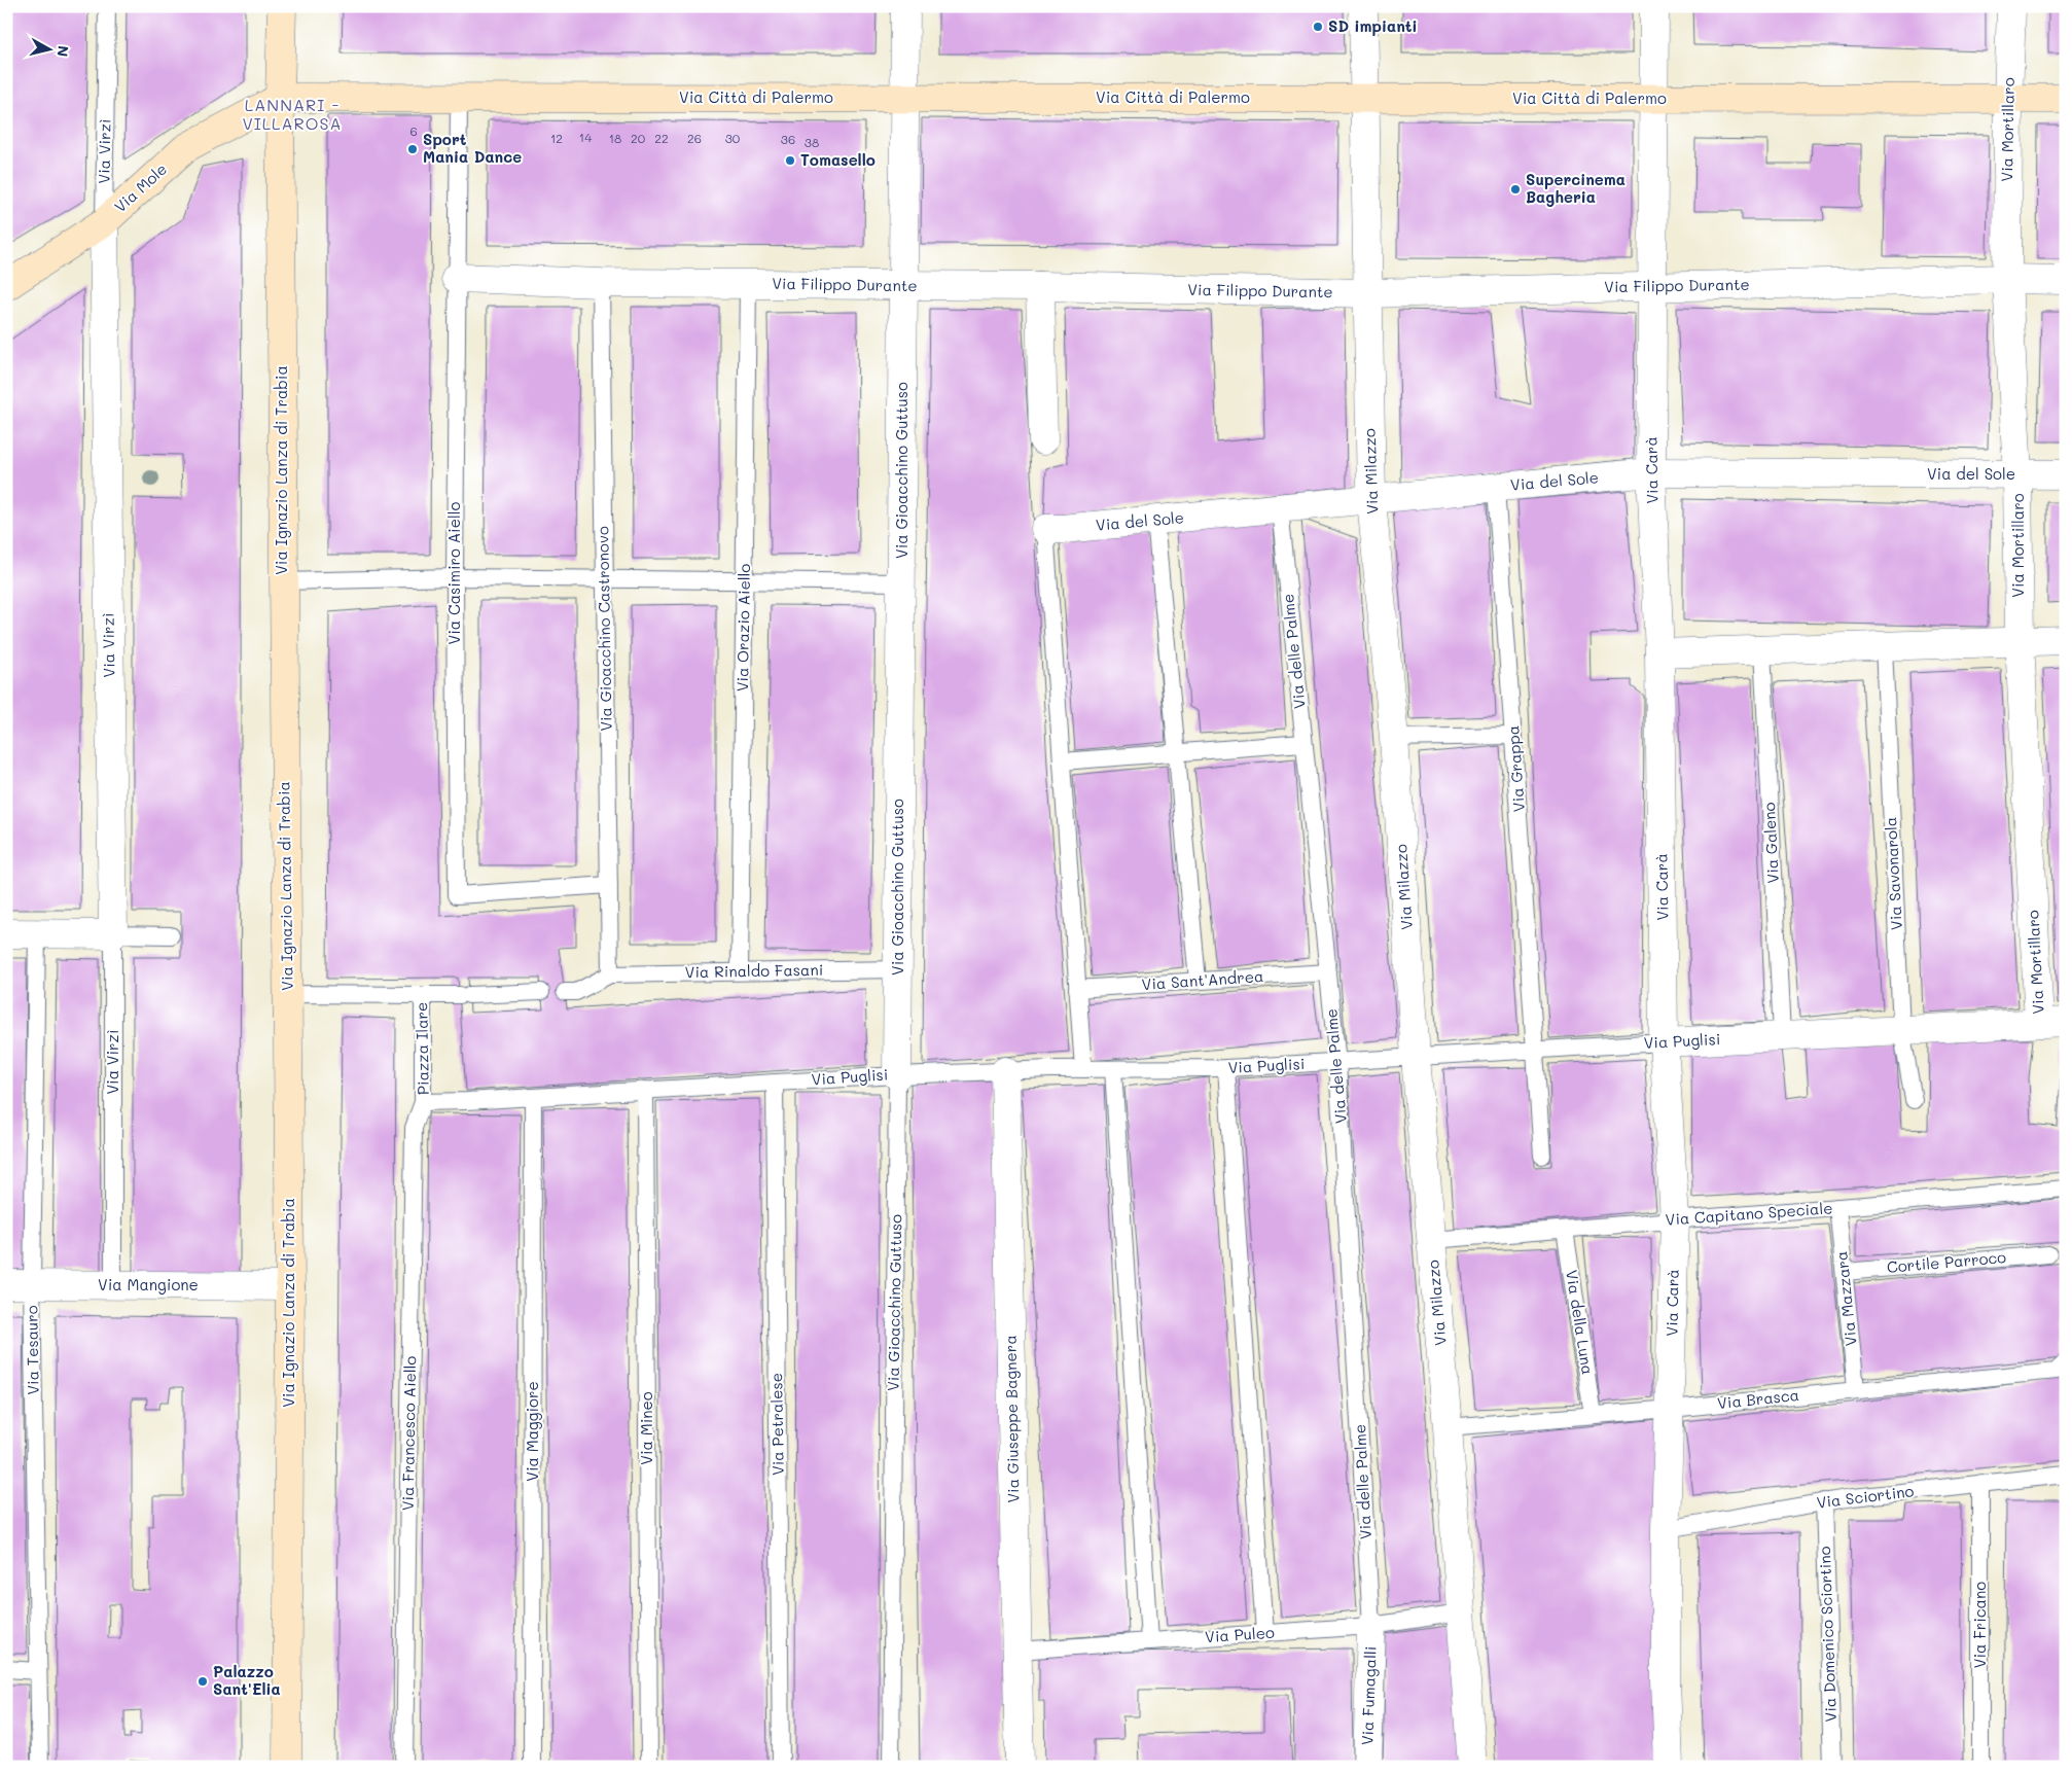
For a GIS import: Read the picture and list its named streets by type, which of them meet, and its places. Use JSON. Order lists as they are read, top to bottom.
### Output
{
  "streets": {
    "street": [
      "Via Città di Palermo",
      "Via Mortillaro",
      "Via Virzì",
      "Via Mole",
      "Via Filippo Durante",
      "Via Ignazio Lanza di Trabia",
      "Via Gioacchino Guttuso",
      "Via Carà",
      "Via Milazzo",
      "Via del Sole",
      "Via Puglisi",
      "Via Mangione",
      "Via Giuseppe Bagnera",
      "Via Fumagalli"
    ],
    "lane": [
      "Via Casimiro Aiello",
      "Via Orazio Aiello",
      "Via Gioacchino Castronovo",
      "Via delle Palme",
      "Via Grappa",
      "Via Galeno",
      "Via Savonarola",
      "Via Rinaldo Fasani",
      "Via Sant'Andrea",
      "Piazza Ilare",
      "Via Capitano Speciale",
      "Cortile Parroco",
      "Via Mazzara",
      "Via della Luna",
      "Via Tesauro",
      "Via Brasca",
      "Via Petralese",
      "Via Mineo",
      "Via Maggiore",
      "Via Francesco Aiello",
      "Via Sciortino",
      "Via Fricano",
      "Via Domenico Sciortino",
      "Via Puleo"
    ]
  },
  "crossings": [
    ["Via Città di Palermo", "Via Mortillaro"],
    ["Via Città di Palermo", "Via Mole"],
    ["Via Città di Palermo", "Via Ignazio Lanza di Trabia"],
    ["Via Città di Palermo", "Via Gioacchino Guttuso"],
    ["Via Città di Palermo", "Via Carà"],
    ["Via Città di Palermo", "Via Milazzo"],
    ["Via Città di Palermo", "Via Casimiro Aiello"],
    ["Via Mortillaro", "Via Filippo Durante"],
    ["Via Mortillaro", "Via del Sole"],
    ["Via Mortillaro", "Via Puglisi"],
    ["Via Virzì", "Via Mole"],
    ["Via Virzì", "Via Mangione"],
    ["Via Mole", "Via Ignazio Lanza di Trabia"],
    ["Via Filippo Durante", "Via Gioacchino Guttuso"],
    ["Via Filippo Durante", "Via Carà"],
    ["Via Filippo Durante", "Via Milazzo"],
    ["Via Filippo Durante", "Via Casimiro Aiello"],
    ["Via Filippo Durante", "Via Orazio Aiello"],
    ["Via Filippo Durante", "Via Gioacchino Castronovo"],
    ["Via Ignazio Lanza di Trabia", "Piazza Ilare"],
    ["Via Ignazio Lanza di Trabia", "Via Mangione"],
    ["Via Gioacchino Guttuso", "Via Rinaldo Fasani"],
    ["Via Gioacchino Guttuso", "Via Puglisi"],
    ["Via Carà", "Via del Sole"],
    ["Via Carà", "Via Puglisi"],
    ["Via Carà", "Via Capitano Speciale"],
    ["Via Carà", "Via Brasca"],
    ["Via Carà", "Via Sciortino"],
    ["Via Milazzo", "Via del Sole"],
    ["Via Milazzo", "Via Puglisi"],
    ["Via Milazzo", "Via Capitano Speciale"],
    ["Via Milazzo", "Via Brasca"],
    ["Via Milazzo", "Via Puleo"],
    ["Via del Sole", "Via delle Palme"],
    ["Via del Sole", "Via Grappa"],
    ["Via Casimiro Aiello", "Via Gioacchino Castronovo"],
    ["Via Orazio Aiello", "Via Rinaldo Fasani"],
    ["Via Gioacchino Castronovo", "Via Rinaldo Fasani"],
    ["Via delle Palme", "Via Sant'Andrea"],
    ["Via delle Palme", "Via Puglisi"],
    ["Via delle Palme", "Via Puleo"],
    ["Via delle Palme", "Via Fumagalli"],
    ["Via Grappa", "Via Puglisi"],
    ["Via Galeno", "Via Puglisi"],
    ["Via Savonarola", "Via Puglisi"],
    ["Via Puglisi", "Piazza Ilare"],
    ["Via Puglisi", "Via Giuseppe Bagnera"],
    ["Via Puglisi", "Via Petralese"],
    ["Via Puglisi", "Via Mineo"],
    ["Via Puglisi", "Via Maggiore"],
    ["Piazza Ilare", "Via Francesco Aiello"],
    ["Via Capitano Speciale", "Via Mazzara"],
    ["Via Capitano Speciale", "Via della Luna"],
    ["Cortile Parroco", "Via Mazzara"],
    ["Via Mangione", "Via Tesauro"],
    ["Via Mazzara", "Via Brasca"],
    ["Via della Luna", "Via Brasca"],
    ["Via Giuseppe Bagnera", "Via Puleo"],
    ["Via Sciortino", "Via Fricano"],
    ["Via Sciortino", "Via Domenico Sciortino"],
    ["Via Puleo", "Via Fumagalli"]
  ],
  "districts": ["LANNARI - VILLAROSA"],
  "places": [
    "SD impianti",
    "Sport Mania Dance",
    "Tomasello",
    "Supercinema Bagheria",
    "Palazzo Sant'Elia"
  ],
  "house_numbers": [
    "6",
    "14",
    "12",
    "18",
    "20",
    "22",
    "26",
    "30",
    "36",
    "38"
  ],
  "north": "right"
}
